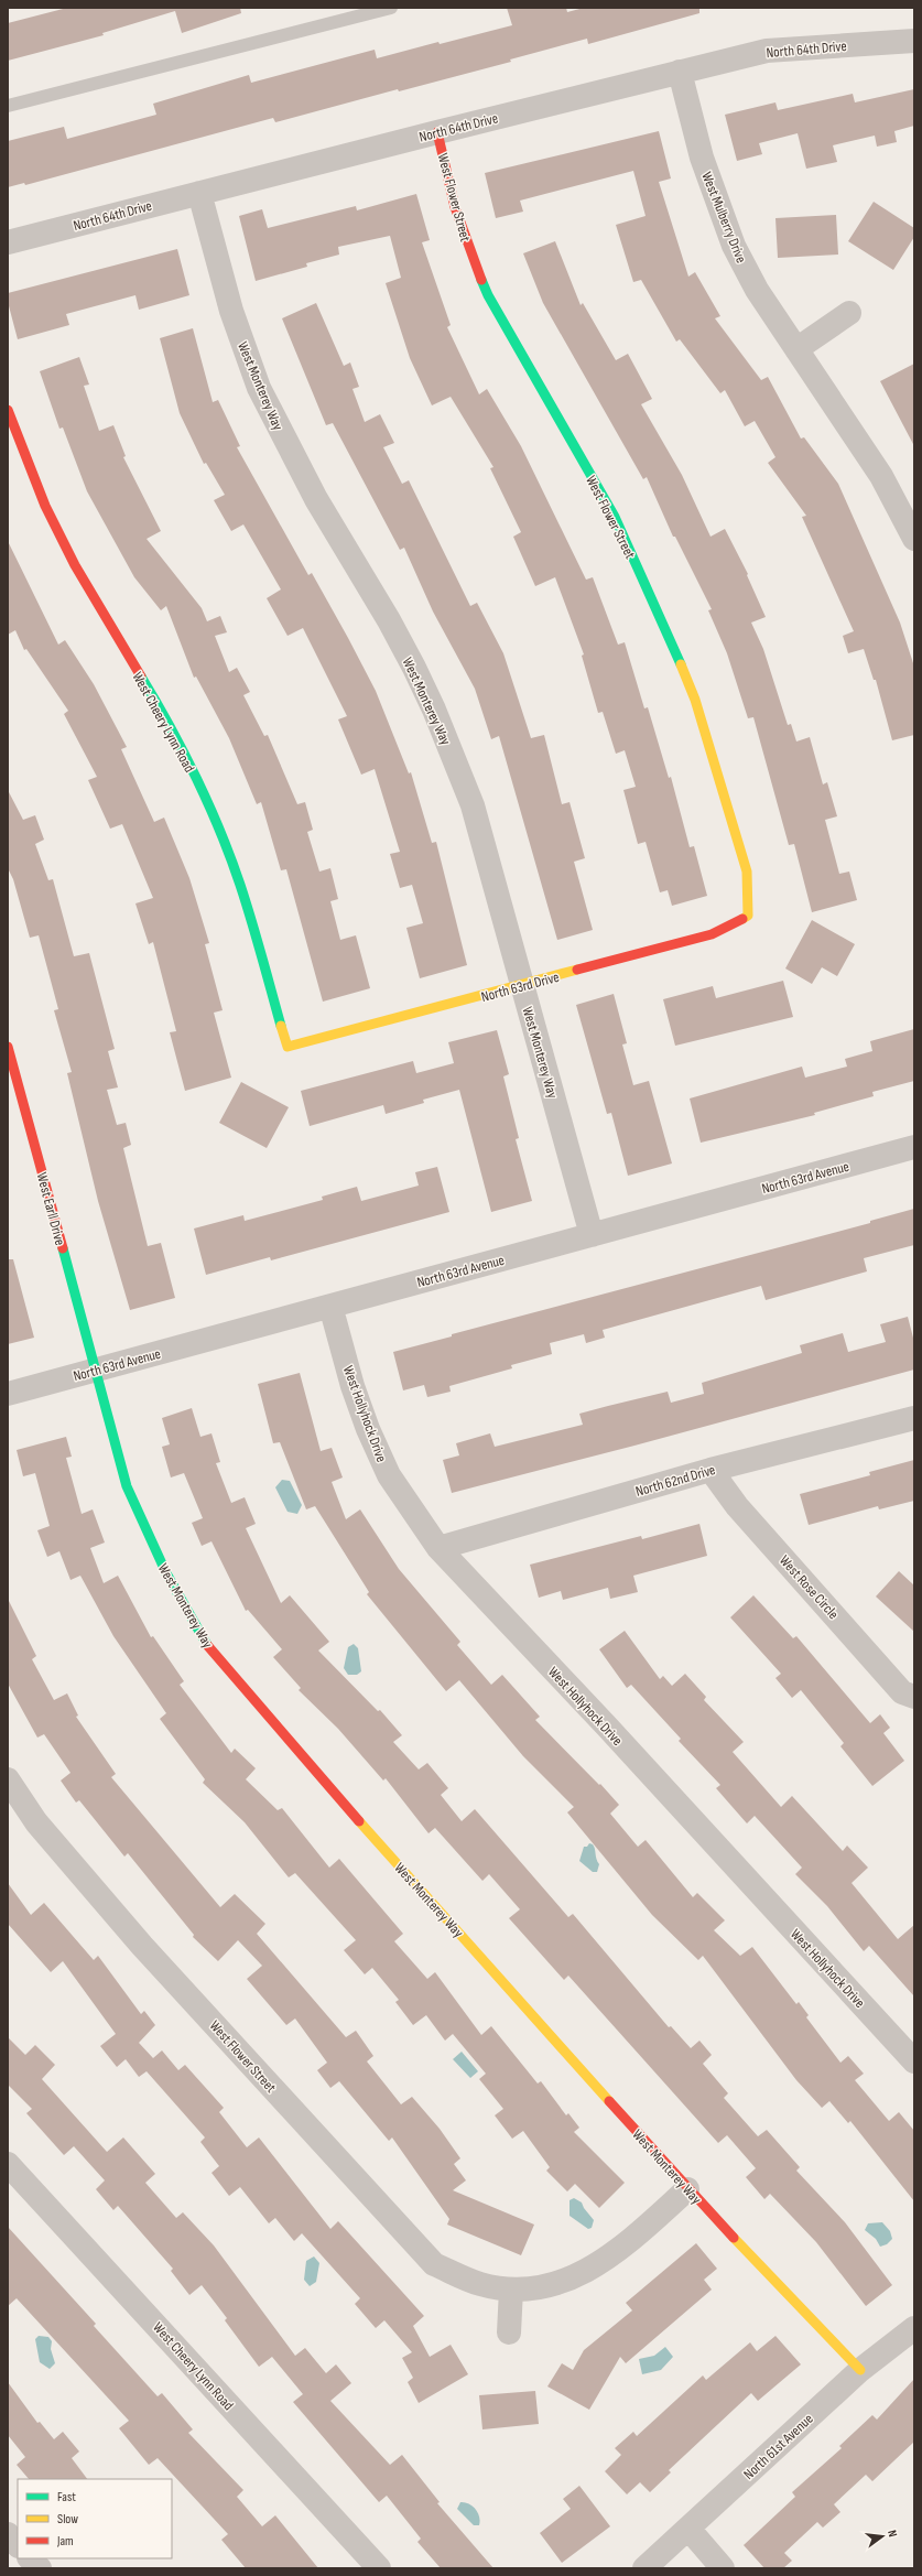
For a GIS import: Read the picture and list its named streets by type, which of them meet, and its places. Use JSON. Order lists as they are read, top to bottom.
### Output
{
  "streets": {
    "street": [
      "North 64th Drive",
      "West Flower Street",
      "West Mulberry Drive",
      "West Monterey Way",
      "West Cheery Lynn Road",
      "North 63rd Drive",
      "North 63rd Avenue",
      "West Earll Drive",
      "West Hollyhock Drive",
      "North 62nd Drive",
      "West Rose Circle",
      "North 61st Avenue"
    ]
  },
  "crossings": [
    ["North 64th Drive", "West Flower Street"],
    ["North 64th Drive", "West Mulberry Drive"],
    ["North 64th Drive", "West Monterey Way"],
    ["West Flower Street", "West Monterey Way"],
    ["West Flower Street", "North 63rd Drive"],
    ["West Monterey Way", "North 63rd Drive"],
    ["West Monterey Way", "North 63rd Avenue"],
    ["West Monterey Way", "West Earll Drive"],
    ["West Monterey Way", "North 61st Avenue"],
    ["West Cheery Lynn Road", "North 63rd Drive"],
    ["North 63rd Avenue", "West Earll Drive"],
    ["North 63rd Avenue", "West Hollyhock Drive"],
    ["West Hollyhock Drive", "North 62nd Drive"],
    ["North 62nd Drive", "West Rose Circle"]
  ],
  "legend": ["Fast", "Slow", "Jam"],
  "north": "right"
}
